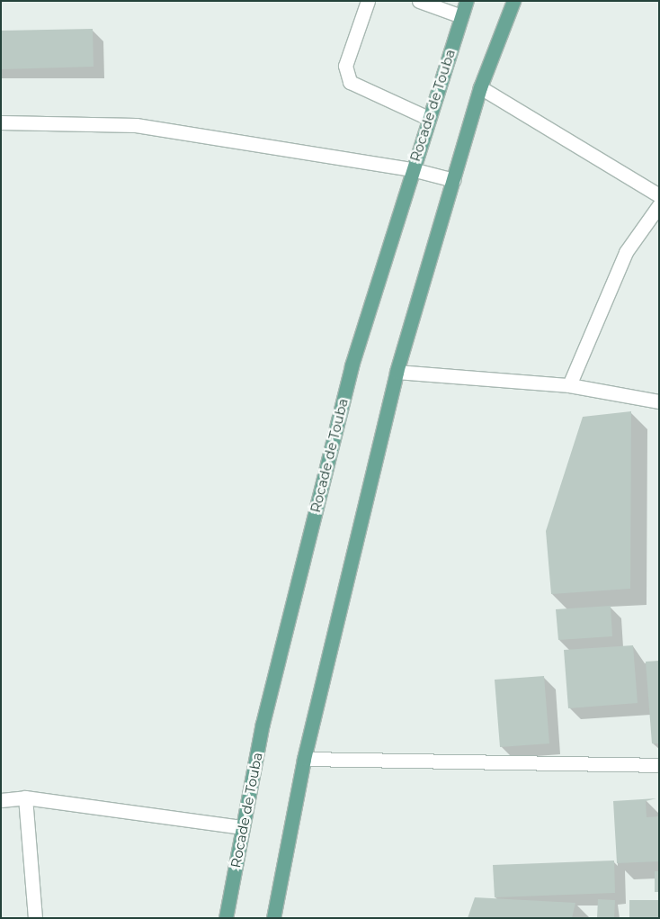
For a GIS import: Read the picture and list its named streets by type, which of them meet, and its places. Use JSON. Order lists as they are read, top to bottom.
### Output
{
  "streets": {
    "main road": ["Rocade de Touba"]
  }
}
